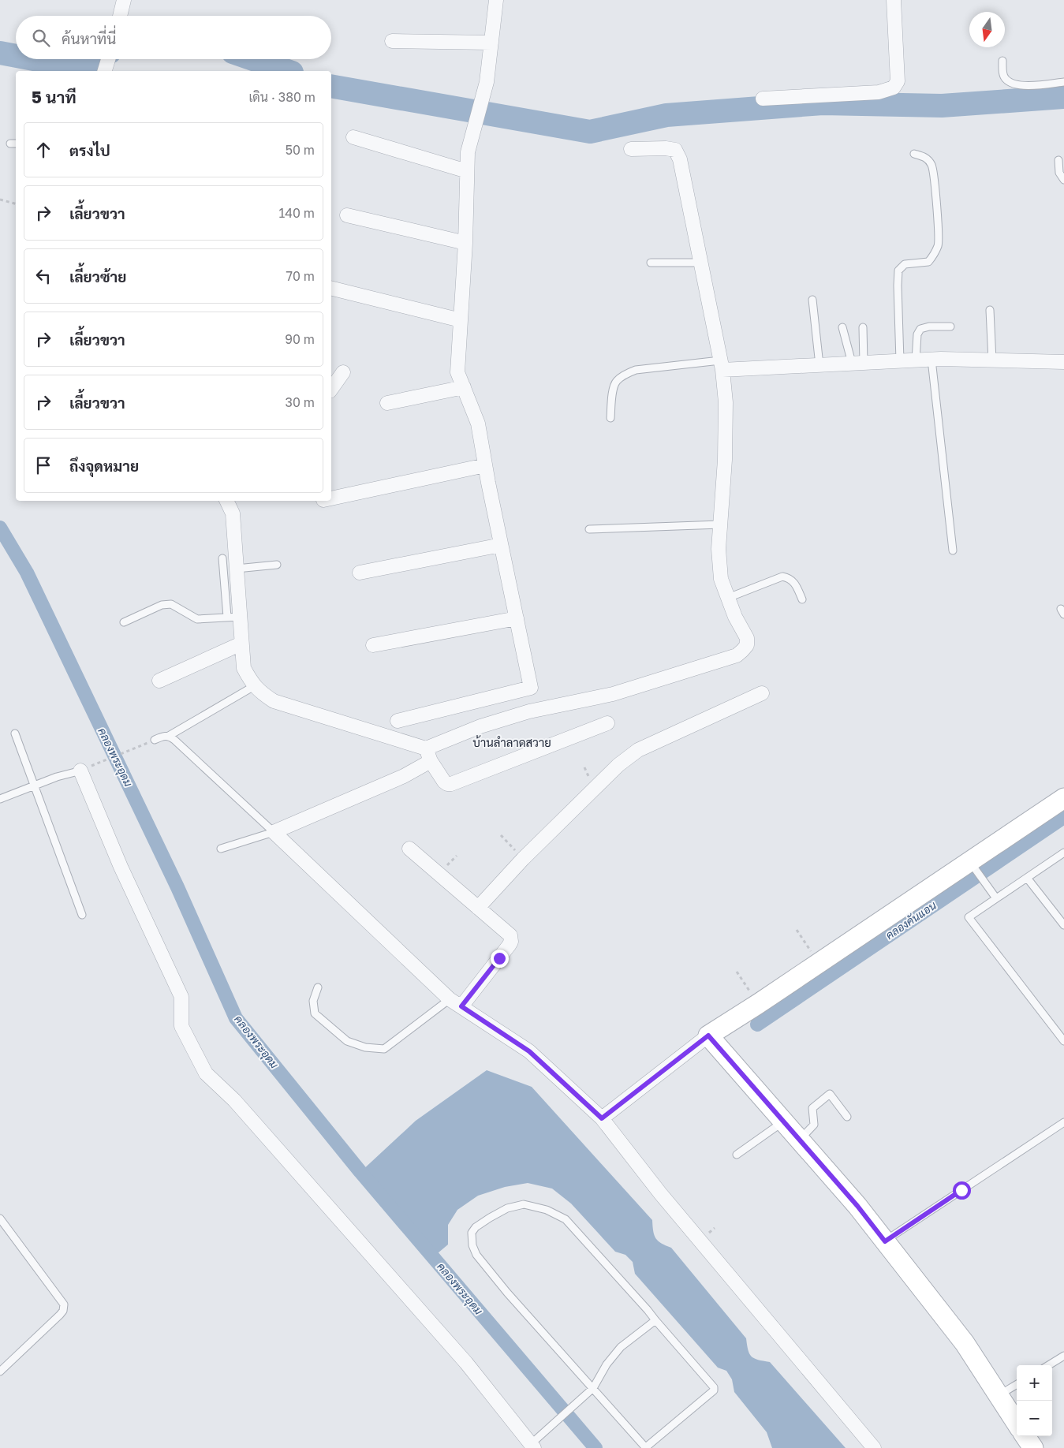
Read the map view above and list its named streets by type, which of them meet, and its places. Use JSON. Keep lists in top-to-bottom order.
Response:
{
  "districts": ["บ้านลำลาดสวาย"],
  "water": ["คลองพระอุดม", "คลองคันแอน"],
  "north": "bottom",
  "page": {
    "search": "ค้นหาที่นี่",
    "heading": ["5 นาที", "เดิน · 380 m"],
    "list": [
      ["ตรงไป", "50 m"],
      ["เลี้ยวขวา", "140 m"],
      ["เลี้ยวซ้าย", "70 m"],
      ["เลี้ยวขวา", "90 m"],
      ["เลี้ยวขวา", "30 m"],
      "ถึงจุดหมาย"
    ],
    "map_buttons": ["+", "−"]
  }
}
